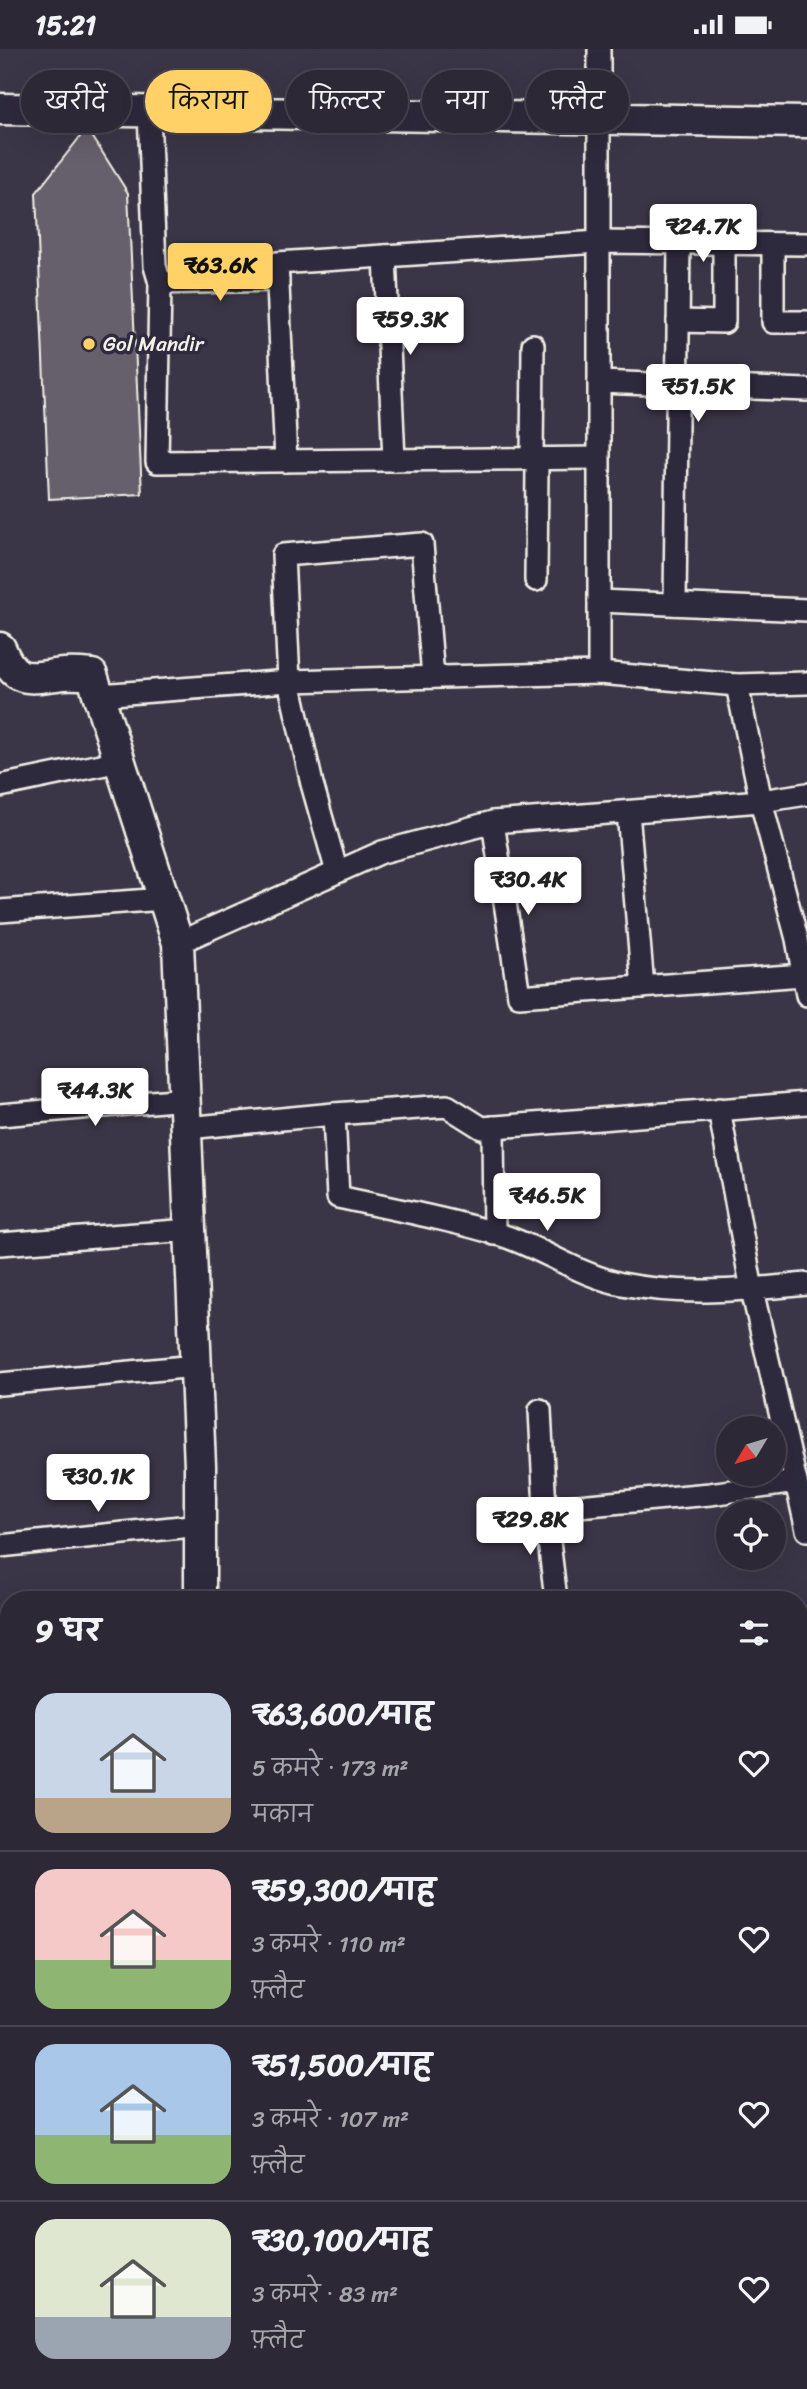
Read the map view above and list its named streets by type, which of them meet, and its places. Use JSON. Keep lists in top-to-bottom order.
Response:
{
  "places": ["Gol Mandir"],
  "north": "bottom left",
  "page": {
    "status": "15:21",
    "chip": [
      "खरीदें",
      "किराया",
      "फ़िल्टर",
      "नया",
      "फ़्लैट"
    ],
    "price": [
      "₹24.7K",
      "₹63.6K",
      "₹59.3K",
      "₹51.5K",
      "₹30.4K",
      "₹44.3K",
      "₹46.5K",
      "₹30.1K",
      "₹29.8K"
    ],
    "heading": "9 घर",
    "list": [
      {
        "name": "₹63,600/माह",
        "note": "5 कमरे · 173 m² · मकान"
      },
      {
        "name": "₹59,300/माह",
        "note": "3 कमरे · 110 m² · फ़्लैट"
      },
      {
        "name": "₹51,500/माह",
        "note": "3 कमरे · 107 m² · फ़्लैट"
      },
      {
        "name": "₹30,100/माह",
        "note": "3 कमरे · 83 m² · फ़्लैट"
      }
    ]
  }
}
